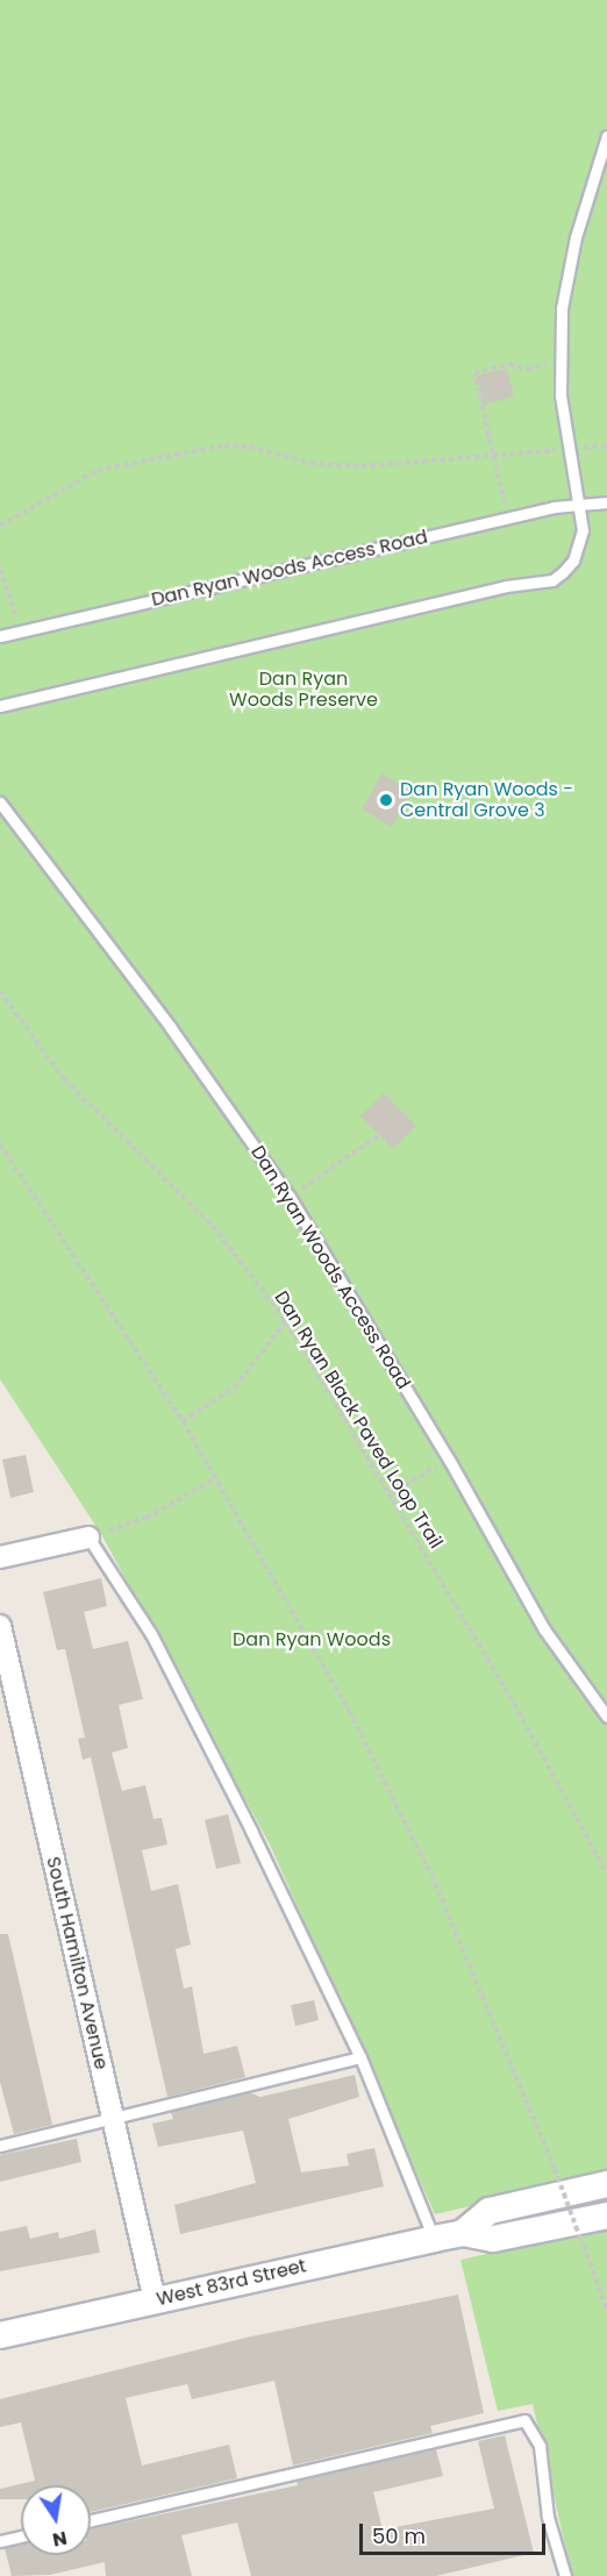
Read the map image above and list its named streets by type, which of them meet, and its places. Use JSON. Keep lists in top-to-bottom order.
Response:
{
  "streets": {
    "street": ["South Hamilton Avenue", "West 83rd Street"],
    "lane": ["Dan Ryan Woods Access Road"],
    "path": ["Dan Ryan Black Paved Loop Trail"]
  },
  "crossings": [
    ["South Hamilton Avenue", "West 83rd Street"]
  ],
  "parks": ["Dan Ryan Woods Preserve", "Dan Ryan Woods"],
  "places": ["Dan Ryan Woods - Central Grove 3"],
  "scale_bar": "50 m",
  "north": "bottom"
}
